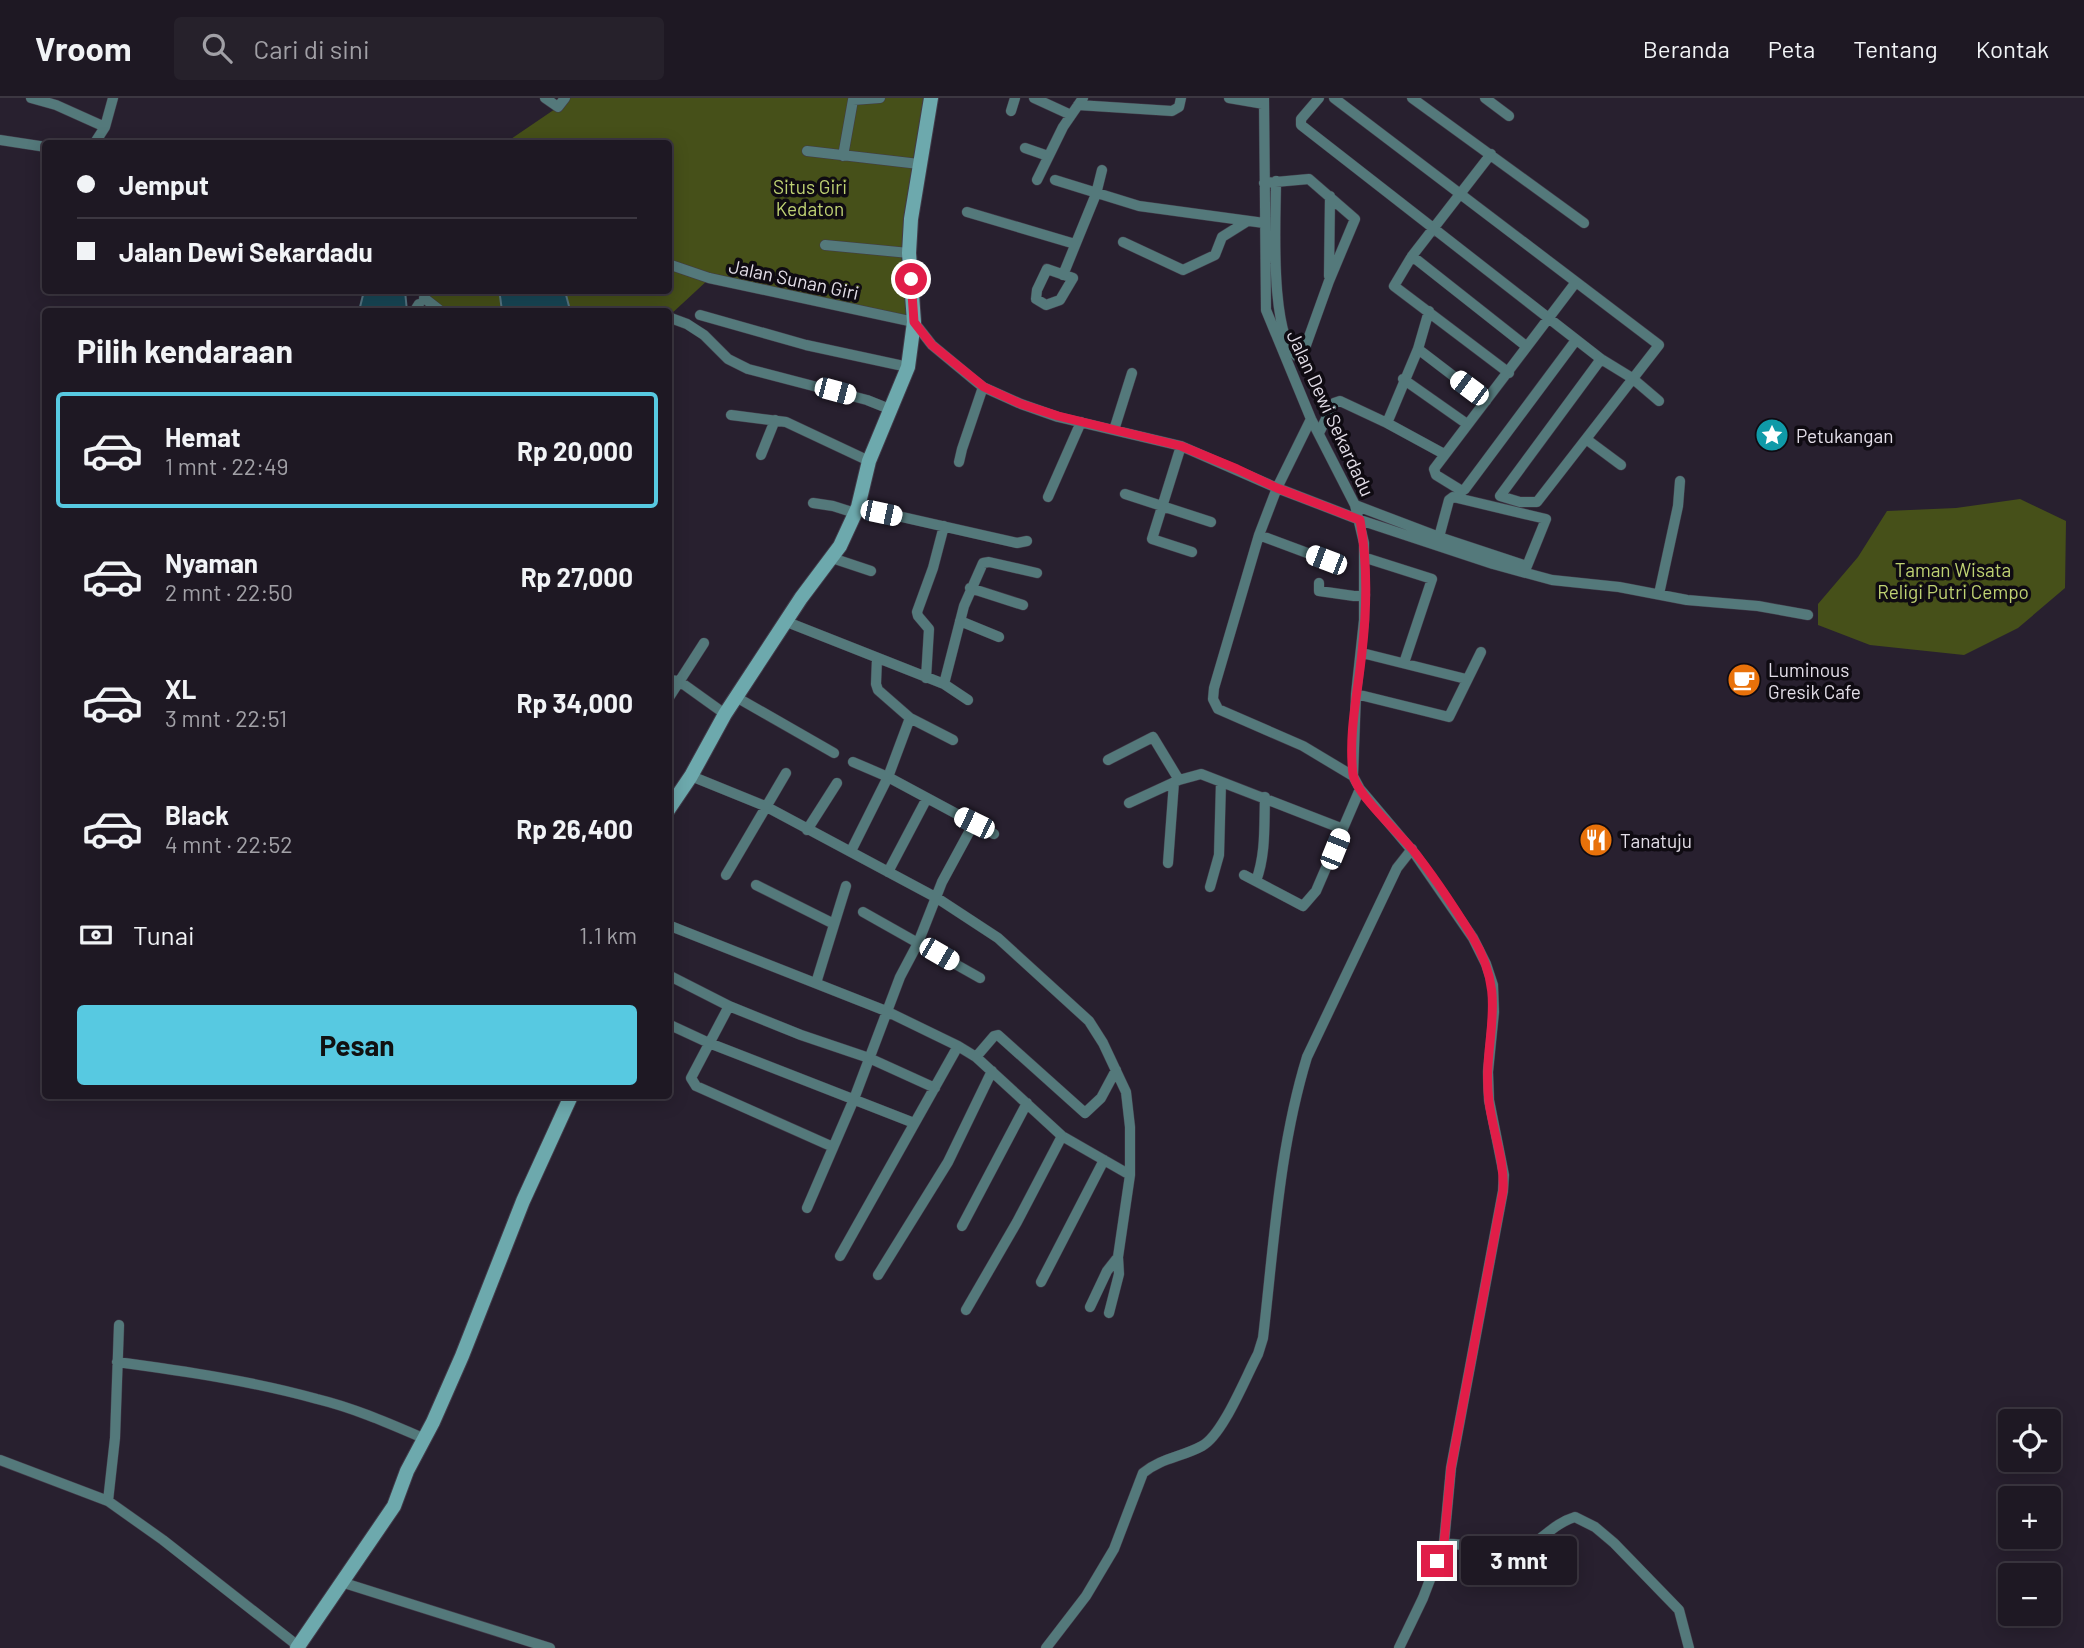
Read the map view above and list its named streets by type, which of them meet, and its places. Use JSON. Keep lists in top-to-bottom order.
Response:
{
  "streets": {
    "street": ["Jalan Sunan Giri", "Jalan Dewi Sekardadu"]
  },
  "parks": ["Situs Giri Kedaton", "Taman Wisata Religi Putri Cempo"],
  "places": {
    "place": ["Petukangan"],
    "cafe": ["Luminous Gresik Cafe"],
    "restaurant": ["Tanatuju"]
  },
  "page": {
    "header": "Vroom",
    "search": "Cari di sini",
    "nav": [
      "Beranda",
      "Peta",
      "Tentang",
      "Kontak"
    ],
    "banner": ["Jemput", "Jalan Dewi Sekardadu"],
    "heading": "Pilih kendaraan",
    "list": [
      {
        "name": "Hemat",
        "note": "1 mnt · 22:49",
        "value": "Rp 20,000"
      },
      {
        "name": "Nyaman",
        "note": "2 mnt · 22:50",
        "value": "Rp 27,000"
      },
      {
        "name": "XL",
        "note": "3 mnt · 22:51",
        "value": "Rp 34,000"
      },
      {
        "name": "Black",
        "note": "4 mnt · 22:52",
        "value": "Rp 26,400"
      }
    ],
    "pay": ["Tunai", "1.1 km"],
    "buttons": "Pesan",
    "map_buttons": ["+", "−"],
    "bubble": "3 mnt"
  }
}
